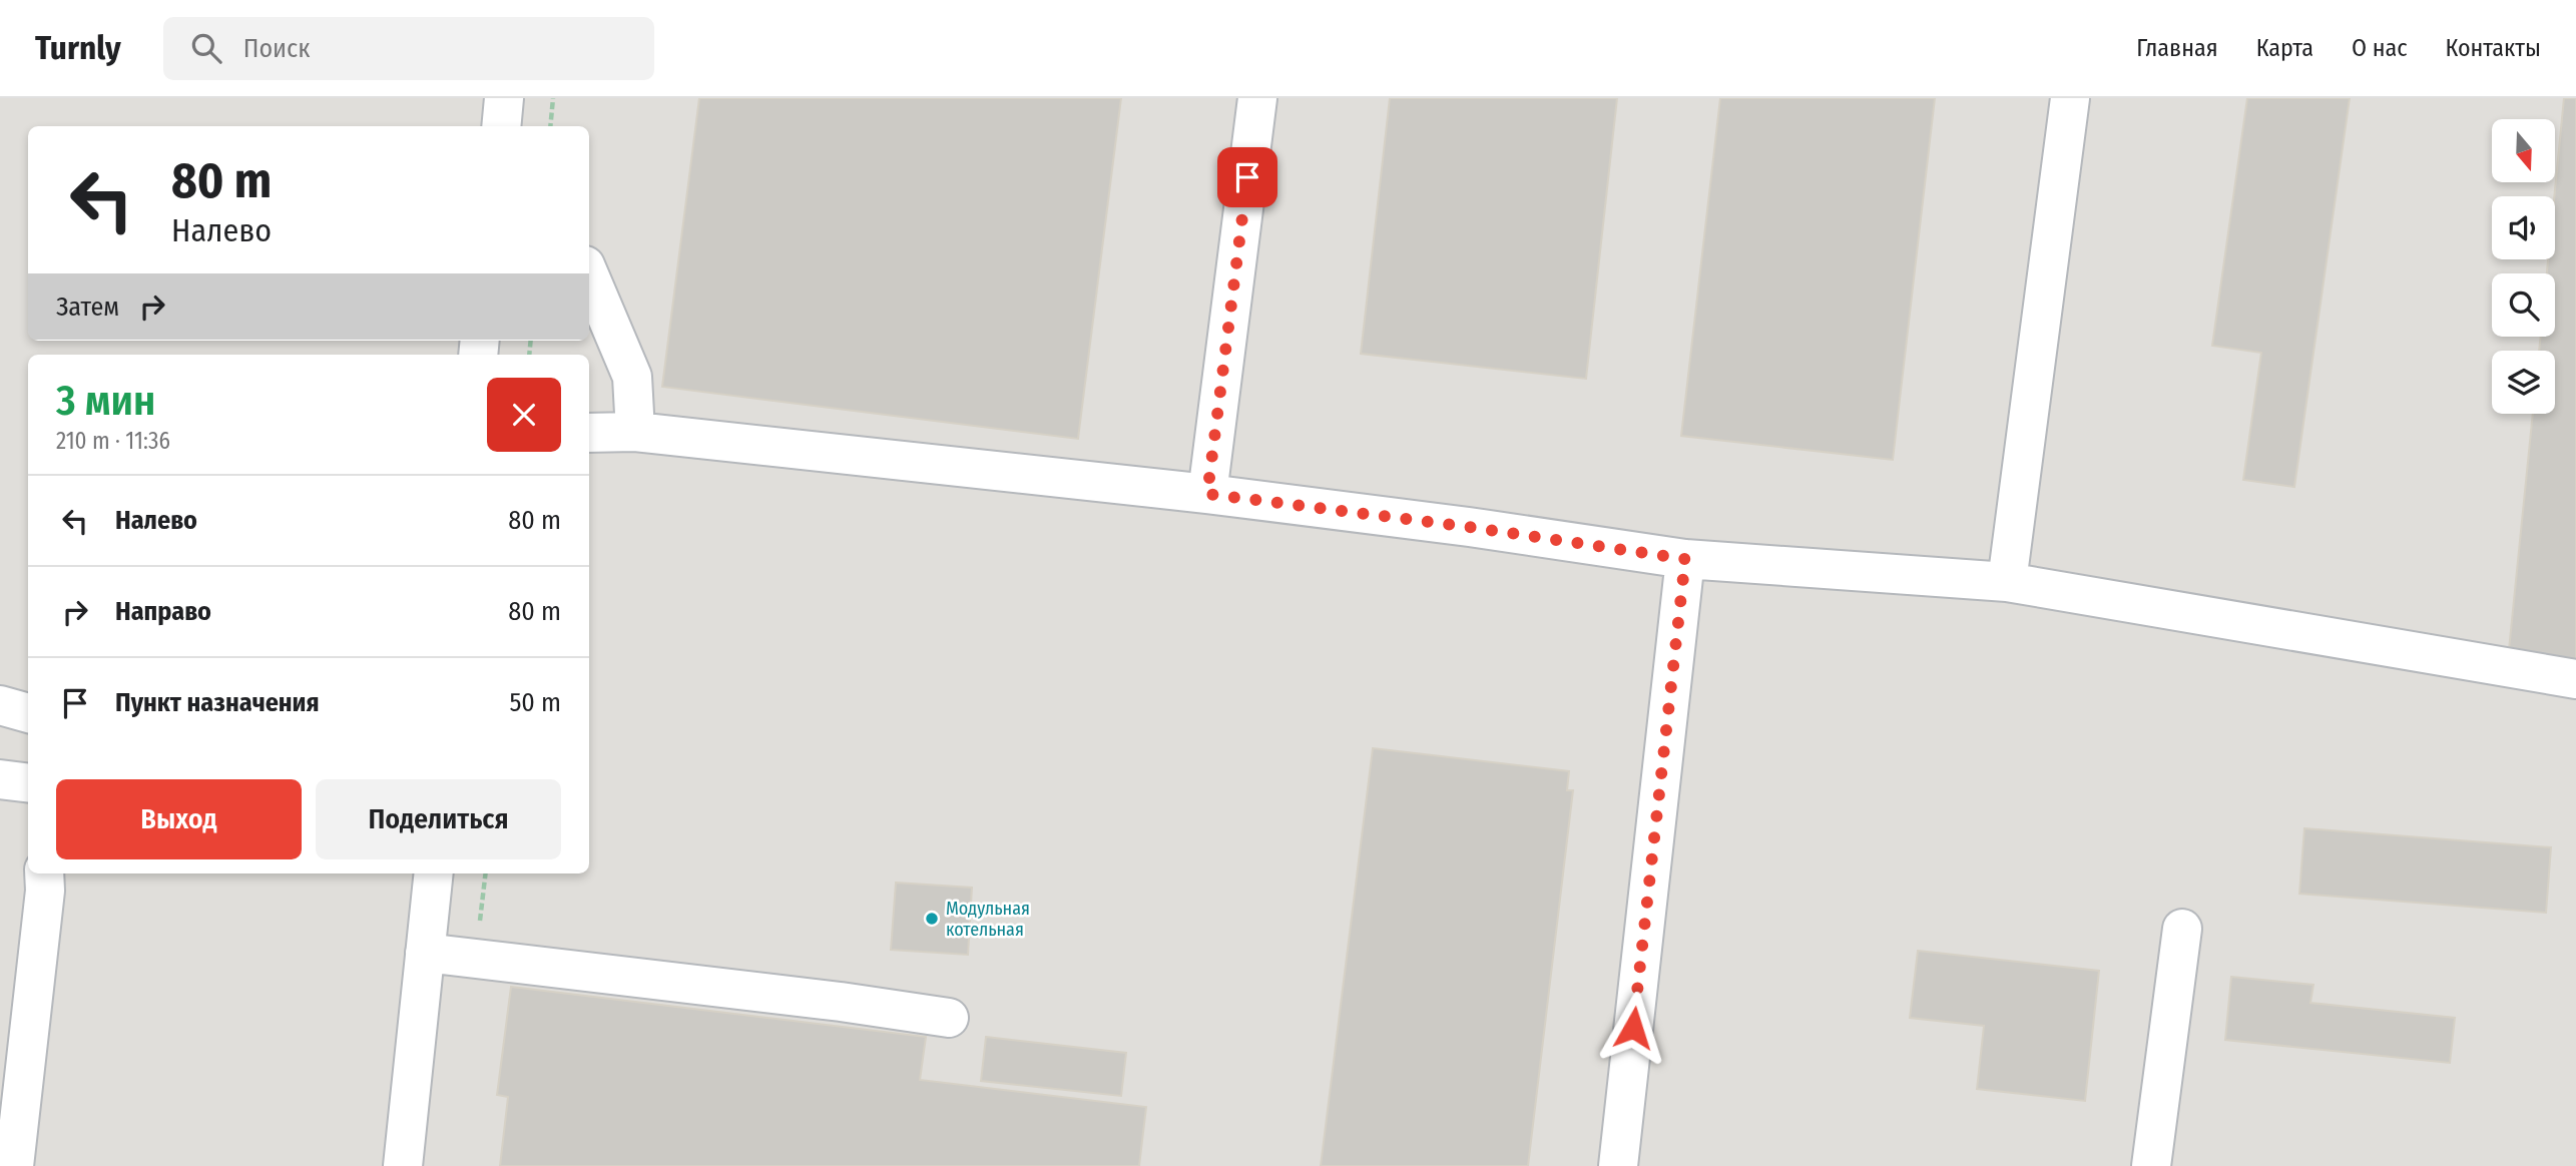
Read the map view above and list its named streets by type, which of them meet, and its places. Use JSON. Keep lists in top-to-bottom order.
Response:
{
  "places": ["Модульная котельная"],
  "north": "bottom",
  "page": {
    "header": "Turnly",
    "search": "Поиск",
    "nav": [
      "Главная",
      "Карта",
      "О нас",
      "Контакты"
    ],
    "turn": ["80 m", "Налево"],
    "then": "Затем",
    "heading": ["3 мин", "210 m · 11:36"],
    "list": [
      {
        "name": "Налево",
        "value": "80 m"
      },
      {
        "name": "Направо",
        "value": "80 m"
      },
      {
        "name": "Пункт назначения",
        "value": "50 m"
      }
    ],
    "buttons": ["Выход", "Поделиться"]
  }
}
